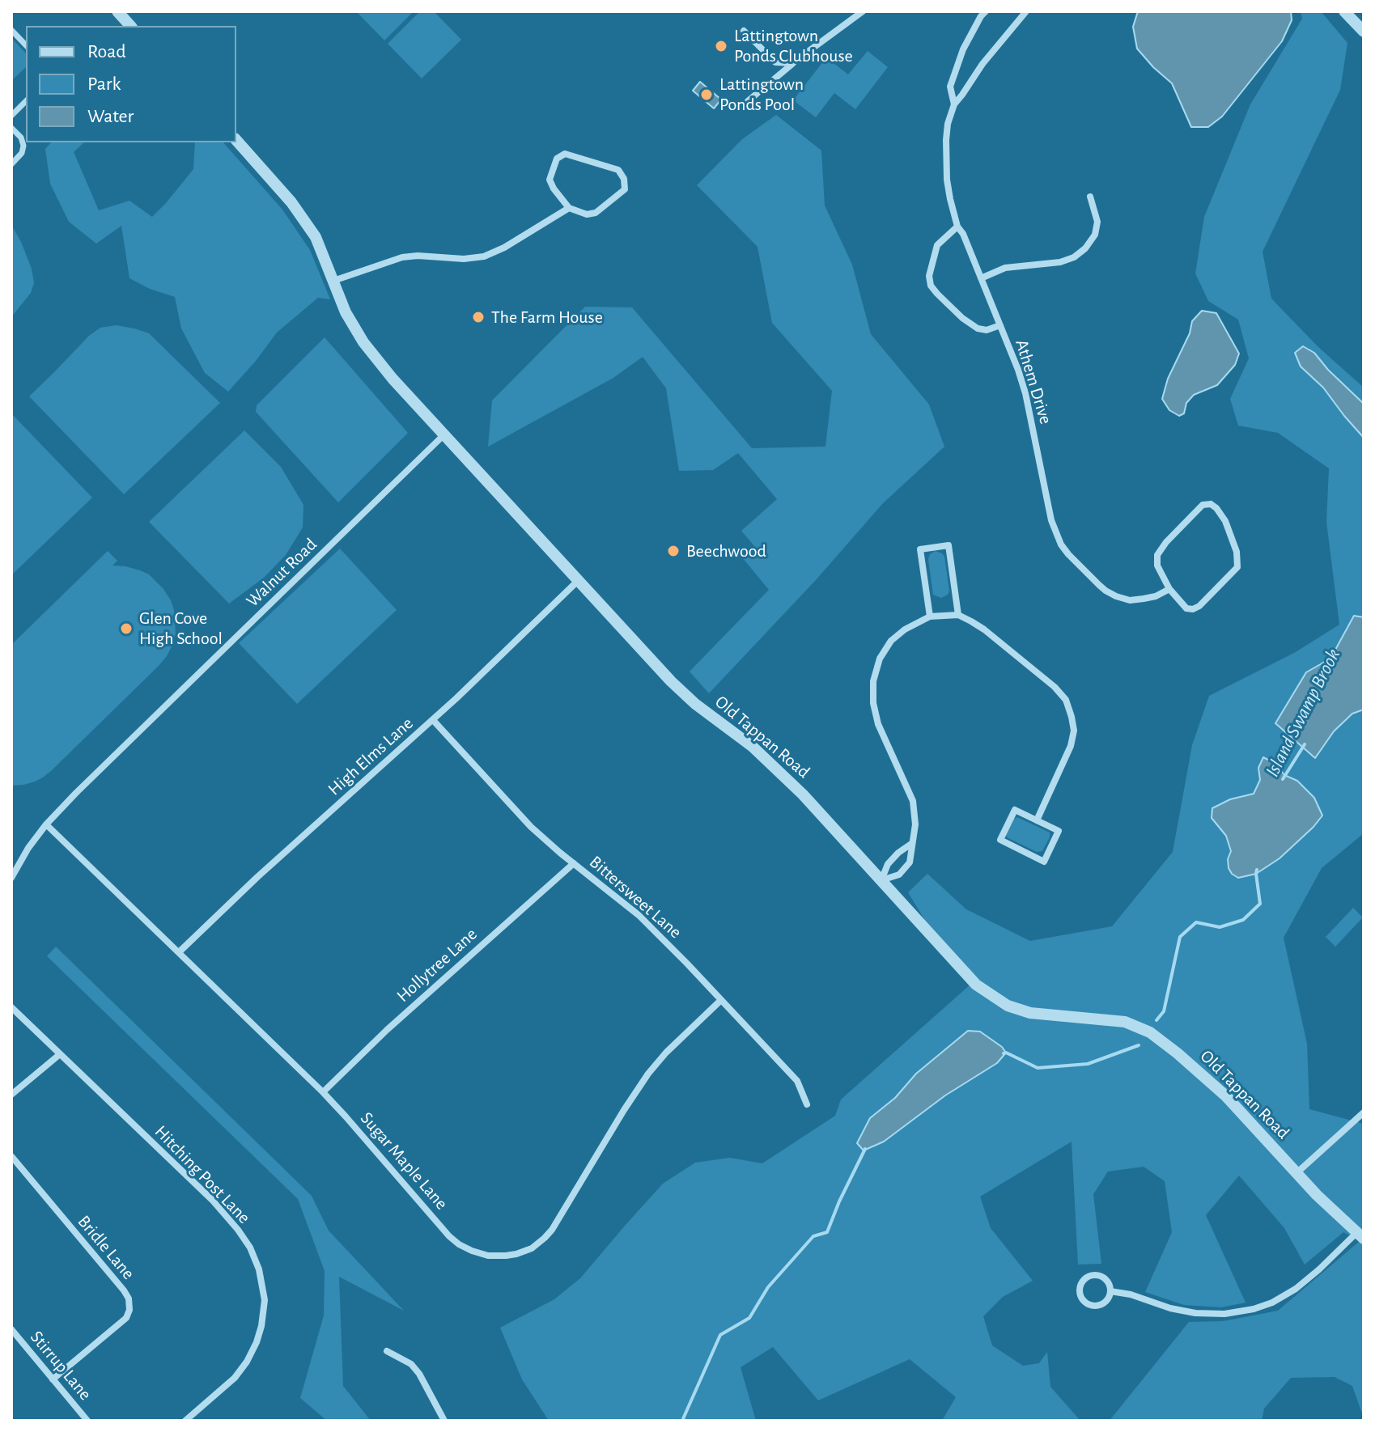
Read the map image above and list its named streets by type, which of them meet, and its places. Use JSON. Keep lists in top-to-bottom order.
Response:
{
  "streets": {
    "street": [
      "Athem Drive",
      "Walnut Road",
      "Old Tappan Road",
      "High Elms Lane",
      "Bittersweet Lane",
      "Hollytree Lane",
      "Sugar Maple Lane",
      "Hitching Post Lane",
      "Bridle Lane",
      "Stirrup Lane"
    ]
  },
  "crossings": [
    ["Walnut Road", "Old Tappan Road"],
    ["Walnut Road", "Sugar Maple Lane"],
    ["Old Tappan Road", "High Elms Lane"],
    ["High Elms Lane", "Bittersweet Lane"],
    ["High Elms Lane", "Sugar Maple Lane"],
    ["Bittersweet Lane", "Hollytree Lane"],
    ["Bittersweet Lane", "Sugar Maple Lane"],
    ["Hollytree Lane", "Sugar Maple Lane"],
    ["Bridle Lane", "Stirrup Lane"]
  ],
  "water": ["Island Swamp Brook"],
  "places": [
    "Lattingtown Ponds Clubhouse",
    "Lattingtown Ponds Pool",
    "The Farm House",
    "Beechwood",
    "Glen Cove High School"
  ],
  "legend": ["Road", "Park", "Water"]
}
